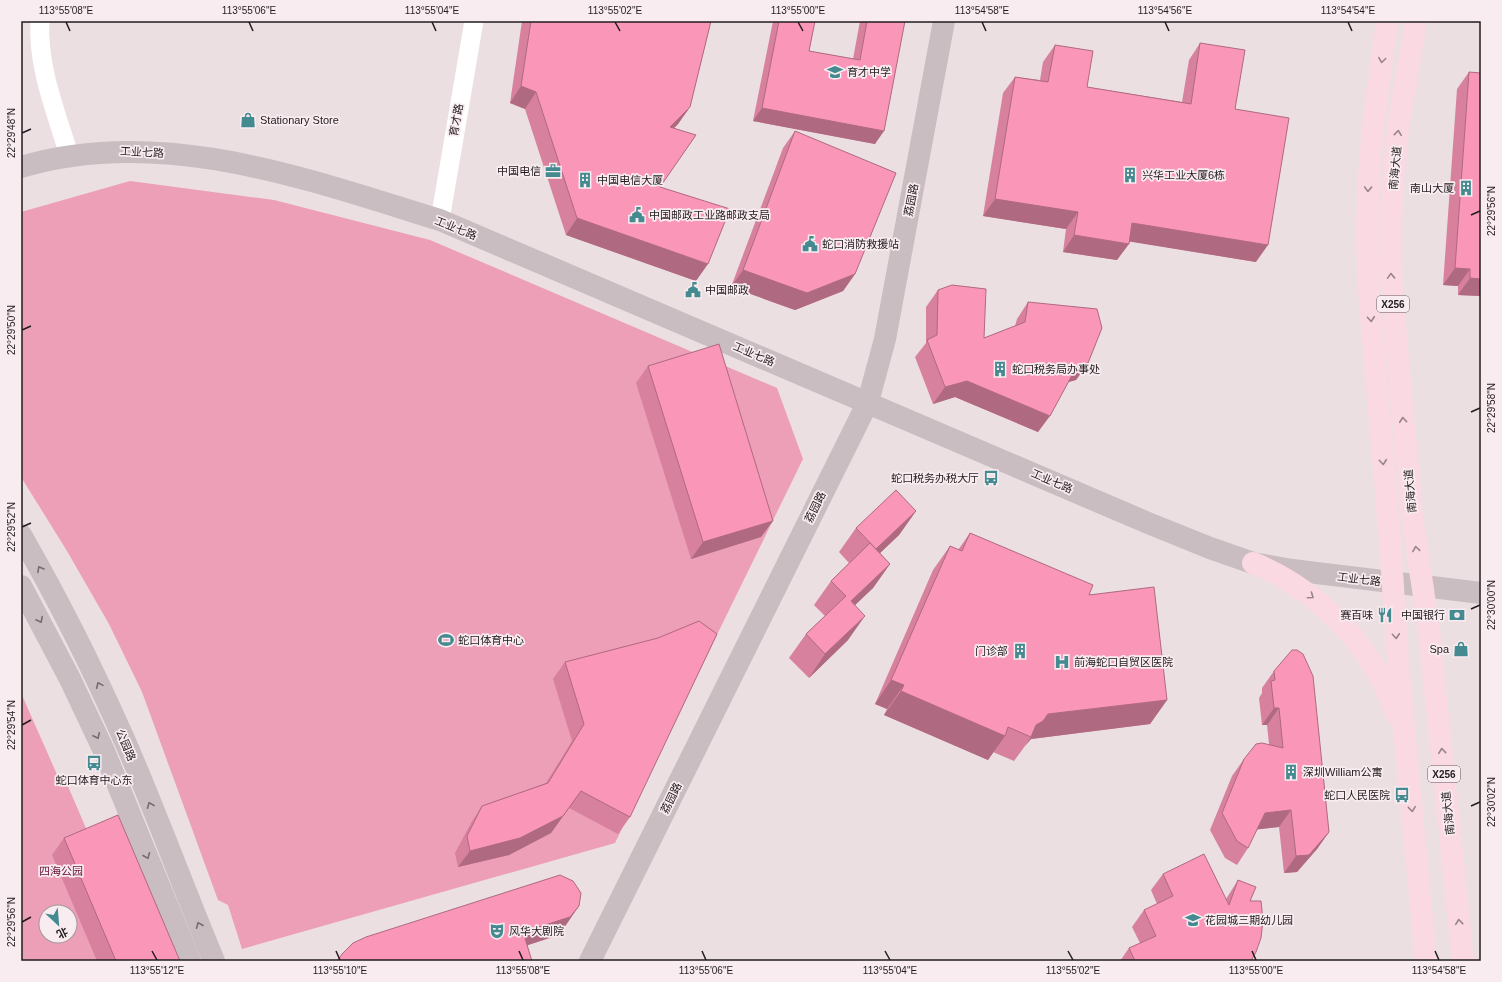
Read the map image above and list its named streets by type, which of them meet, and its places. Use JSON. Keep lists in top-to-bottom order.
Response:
{
  "streets": {
    "main road": ["南海大道", "X256"],
    "street": [
      "育才路",
      "工业七路",
      "荔园路",
      "公园路"
    ]
  },
  "crossings": [
    ["育才路", "工业七路"],
    ["工业七路", "南海大道"],
    ["工业七路", "荔园路"],
    ["工业七路", "X256"]
  ],
  "parks": ["四海公园"],
  "places": {
    "school or university": ["育才中学", "花园城三期幼儿园"],
    "shop": ["Stationary Store", "Spa"],
    "office": ["中国电信"],
    "building": [
      "兴华工业大厦6栋",
      "中国电信大厦",
      "南山大厦",
      "蛇口税务局办事处",
      "门诊部",
      "深圳William公寓"
    ],
    "public building": ["中国邮政工业路邮政支局", "蛇口消防救援站", "中国邮政"],
    "bus stop": ["蛇口税务办税大厅", "蛇口体育中心东", "蛇口人民医院"],
    "restaurant": ["赛百味"],
    "bank": ["中国银行"],
    "sports": ["蛇口体育中心"],
    "hospital": ["前海蛇口自贸区医院"],
    "theatre": ["风华大剧院"]
  },
  "north": "bottom right",
  "coordinates": [
    "113°55'08\"E",
    "113°55'06\"E",
    "113°55'04\"E",
    "113°55'02\"E",
    "113°55'00\"E",
    "113°54'58\"E",
    "113°54'56\"E",
    "113°54'54\"E",
    "22°29'48\"N",
    "22°29'56\"N",
    "22°29'50\"N",
    "22°29'58\"N",
    "22°29'52\"N",
    "22°30'00\"N",
    "22°29'54\"N",
    "22°30'02\"N",
    "113°55'12\"E",
    "113°55'10\"E"
  ]
}
